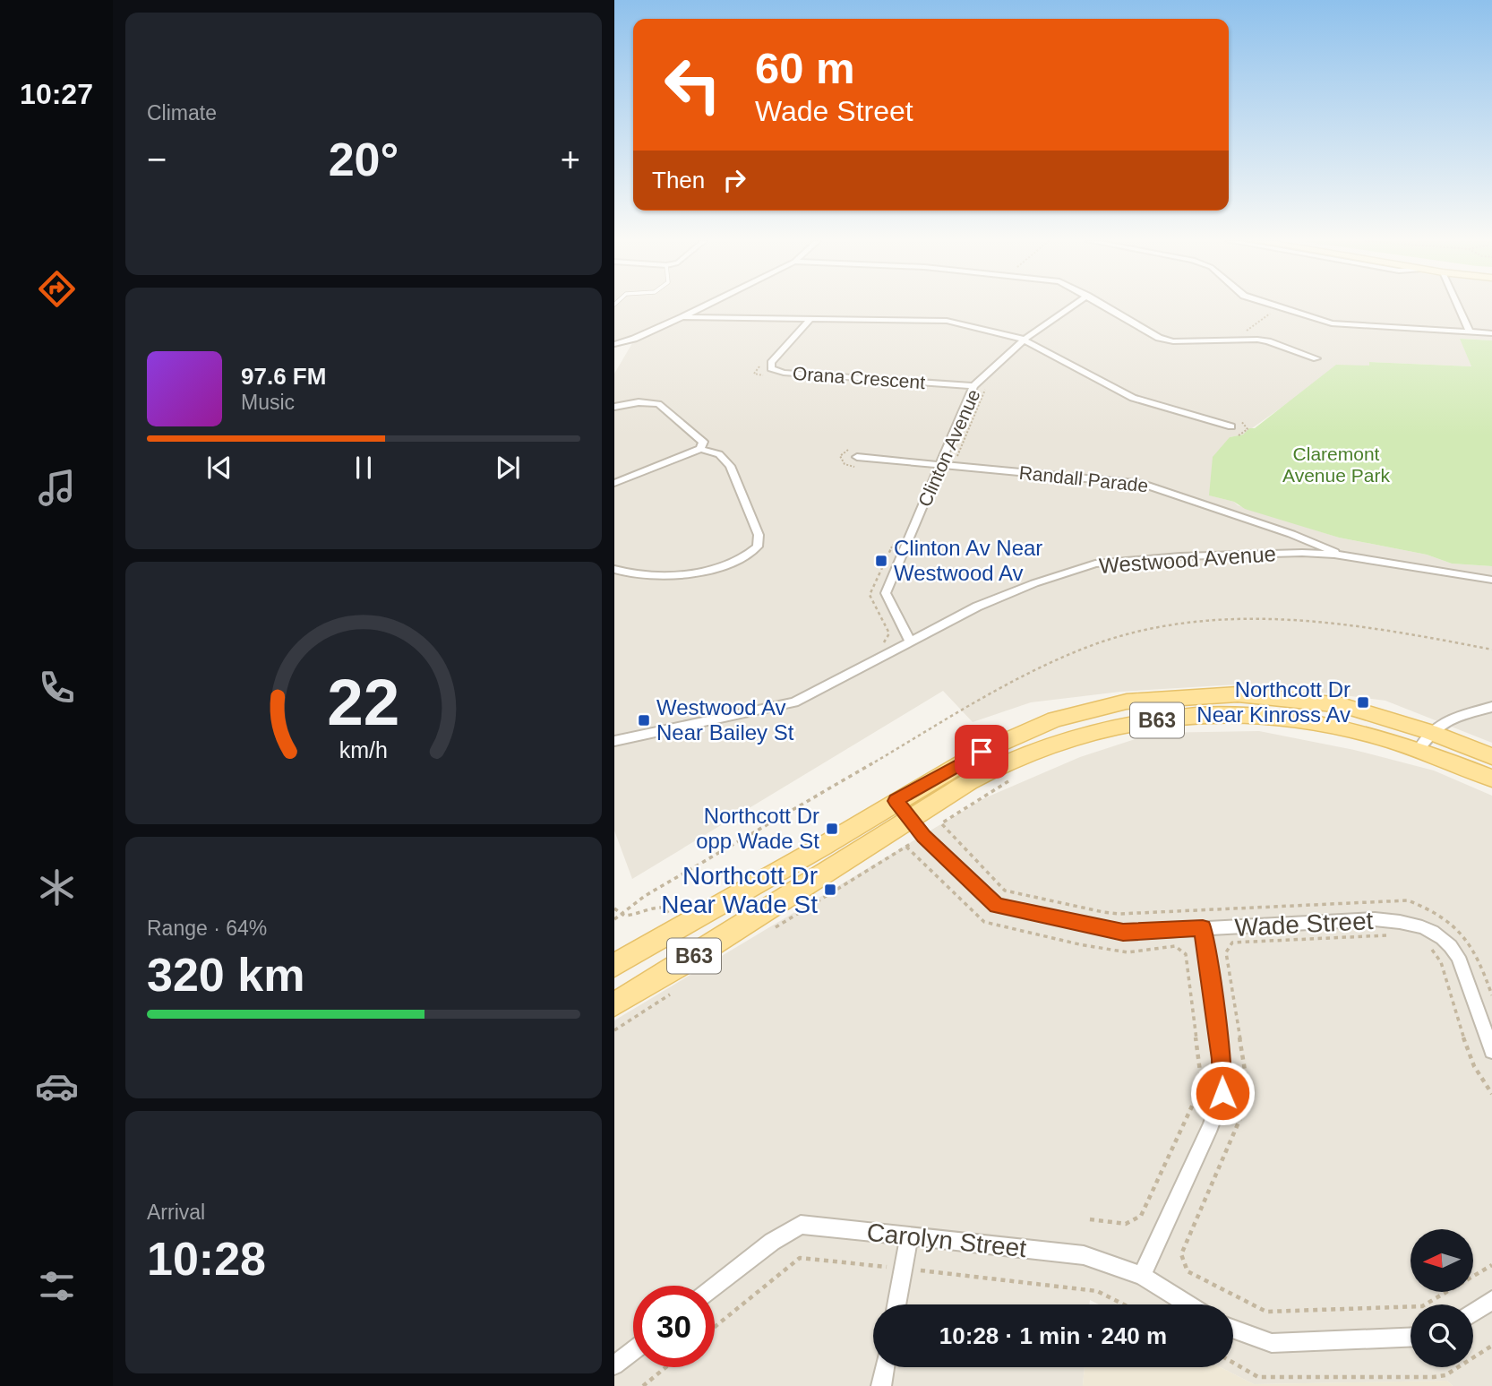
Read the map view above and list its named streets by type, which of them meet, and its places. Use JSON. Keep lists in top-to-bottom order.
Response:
{
  "streets": {
    "main road": ["B63"],
    "street": [
      "Orana Crescent",
      "Clinton Avenue",
      "Randall Parade",
      "Westwood Avenue",
      "Wade Street",
      "Carolyn Street"
    ]
  },
  "crossings": [
    ["Orana Crescent", "Clinton Avenue"],
    ["Clinton Avenue", "Randall Parade"],
    ["Clinton Avenue", "Westwood Avenue"],
    ["Randall Parade", "Westwood Avenue"],
    ["B63", "Wade Street"]
  ],
  "parks": ["Claremont Avenue Park"],
  "places": {
    "transit": [
      "Clinton Av Near Westwood Av",
      "Northcott Dr Near Kinross Av",
      "Westwood Av Near Bailey St",
      "Northcott Dr opp Wade St",
      "Northcott Dr Near Wade St"
    ]
  },
  "north": "left",
  "page": {
    "tabs": "10:27",
    "tile": [
      "Climate",
      ["Range · 64%", "320 km"],
      ["Arrival", "10:28"]
    ],
    "turn": ["60 m", "Wade Street"],
    "heat": ["−", "20°", "+"],
    "then": "Then",
    "song": ["97.6 FM", "Music"],
    "limit": "30",
    "trip": "10:28 · 1 min · 240 m",
    "gauge": ["22", "km/h"]
  }
}
